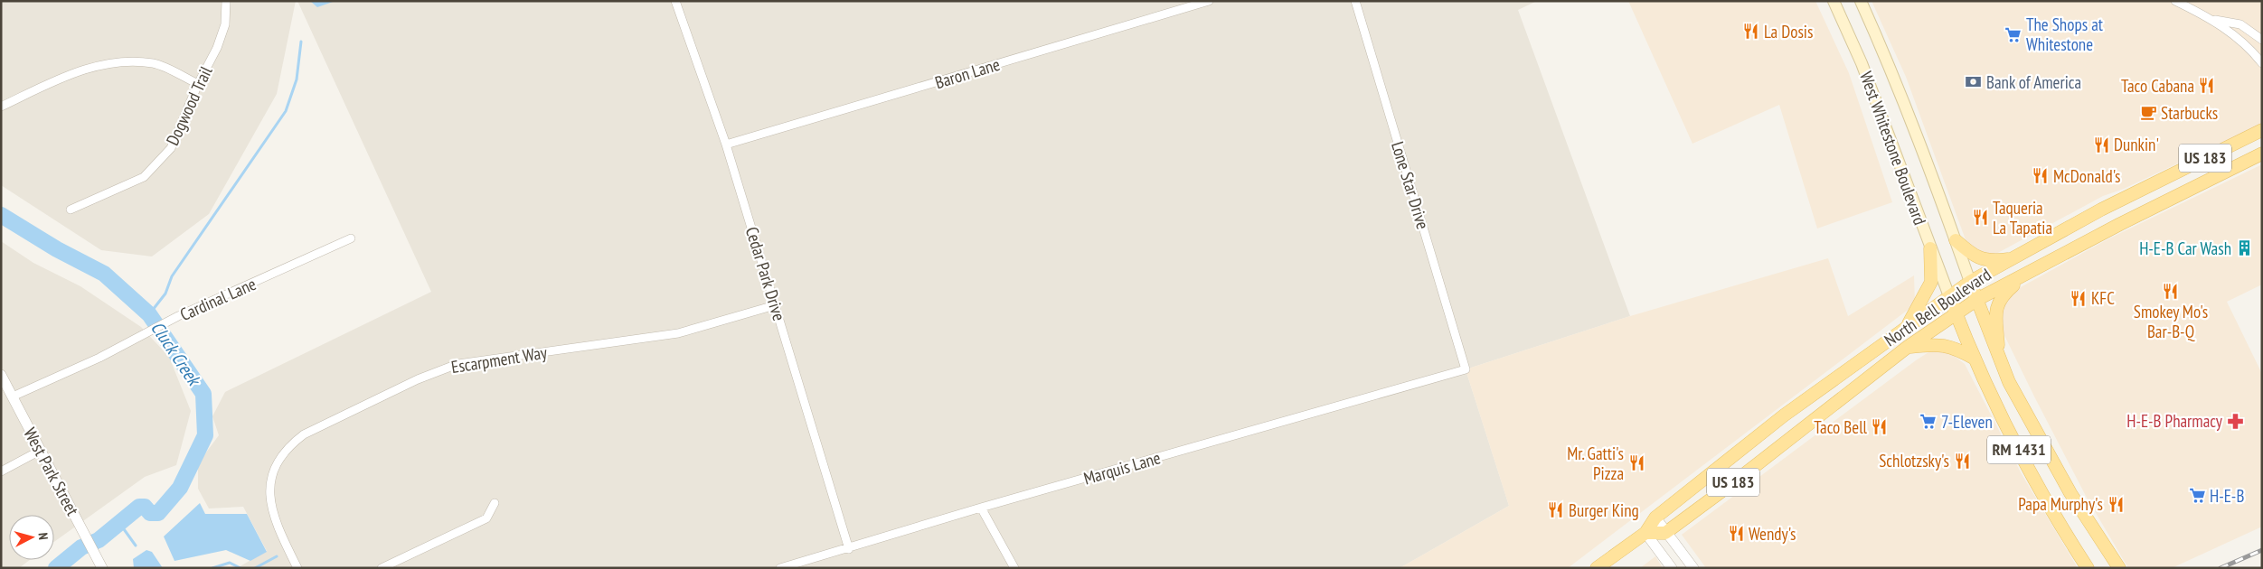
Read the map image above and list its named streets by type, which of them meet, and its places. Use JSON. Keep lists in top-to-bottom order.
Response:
{
  "streets": {
    "main road": [
      "West Whitestone Boulevard",
      "US 183",
      "North Bell Boulevard",
      "RM 1431"
    ],
    "street": [
      "Baron Lane",
      "Dogwood Trail",
      "Lone Star Drive",
      "Cedar Park Drive",
      "Cardinal Lane",
      "Escarpment Way",
      "Marquis Lane",
      "West Park Street"
    ]
  },
  "crossings": [
    ["Baron Lane", "Cedar Park Drive"],
    ["West Whitestone Boulevard", "North Bell Boulevard"],
    ["West Whitestone Boulevard", "RM 1431"],
    ["Lone Star Drive", "Marquis Lane"],
    ["Cedar Park Drive", "Escarpment Way"],
    ["Cedar Park Drive", "Marquis Lane"],
    ["Cardinal Lane", "West Park Street"],
    ["North Bell Boulevard", "RM 1431"]
  ],
  "water": ["Cluck Creek"],
  "places": {
    "restaurant": [
      "La Dosis",
      "Taco Cabana",
      "Dunkin'",
      "McDonald's",
      "Taqueria La Tapatia",
      "Smokey Mo's Bar-B-Q",
      "KFC",
      "Taco Bell",
      "Schlotzsky's",
      "Mr. Gatti's Pizza",
      "Papa Murphy's",
      "Burger King",
      "Wendy's"
    ],
    "supermarket": ["The Shops at Whitestone", "7-Eleven", "H-E-B"],
    "bank": ["Bank of America"],
    "cafe": ["Starbucks"],
    "building": ["H-E-B Car Wash"],
    "pharmacy": ["H-E-B Pharmacy"]
  },
  "north": "right"
}
